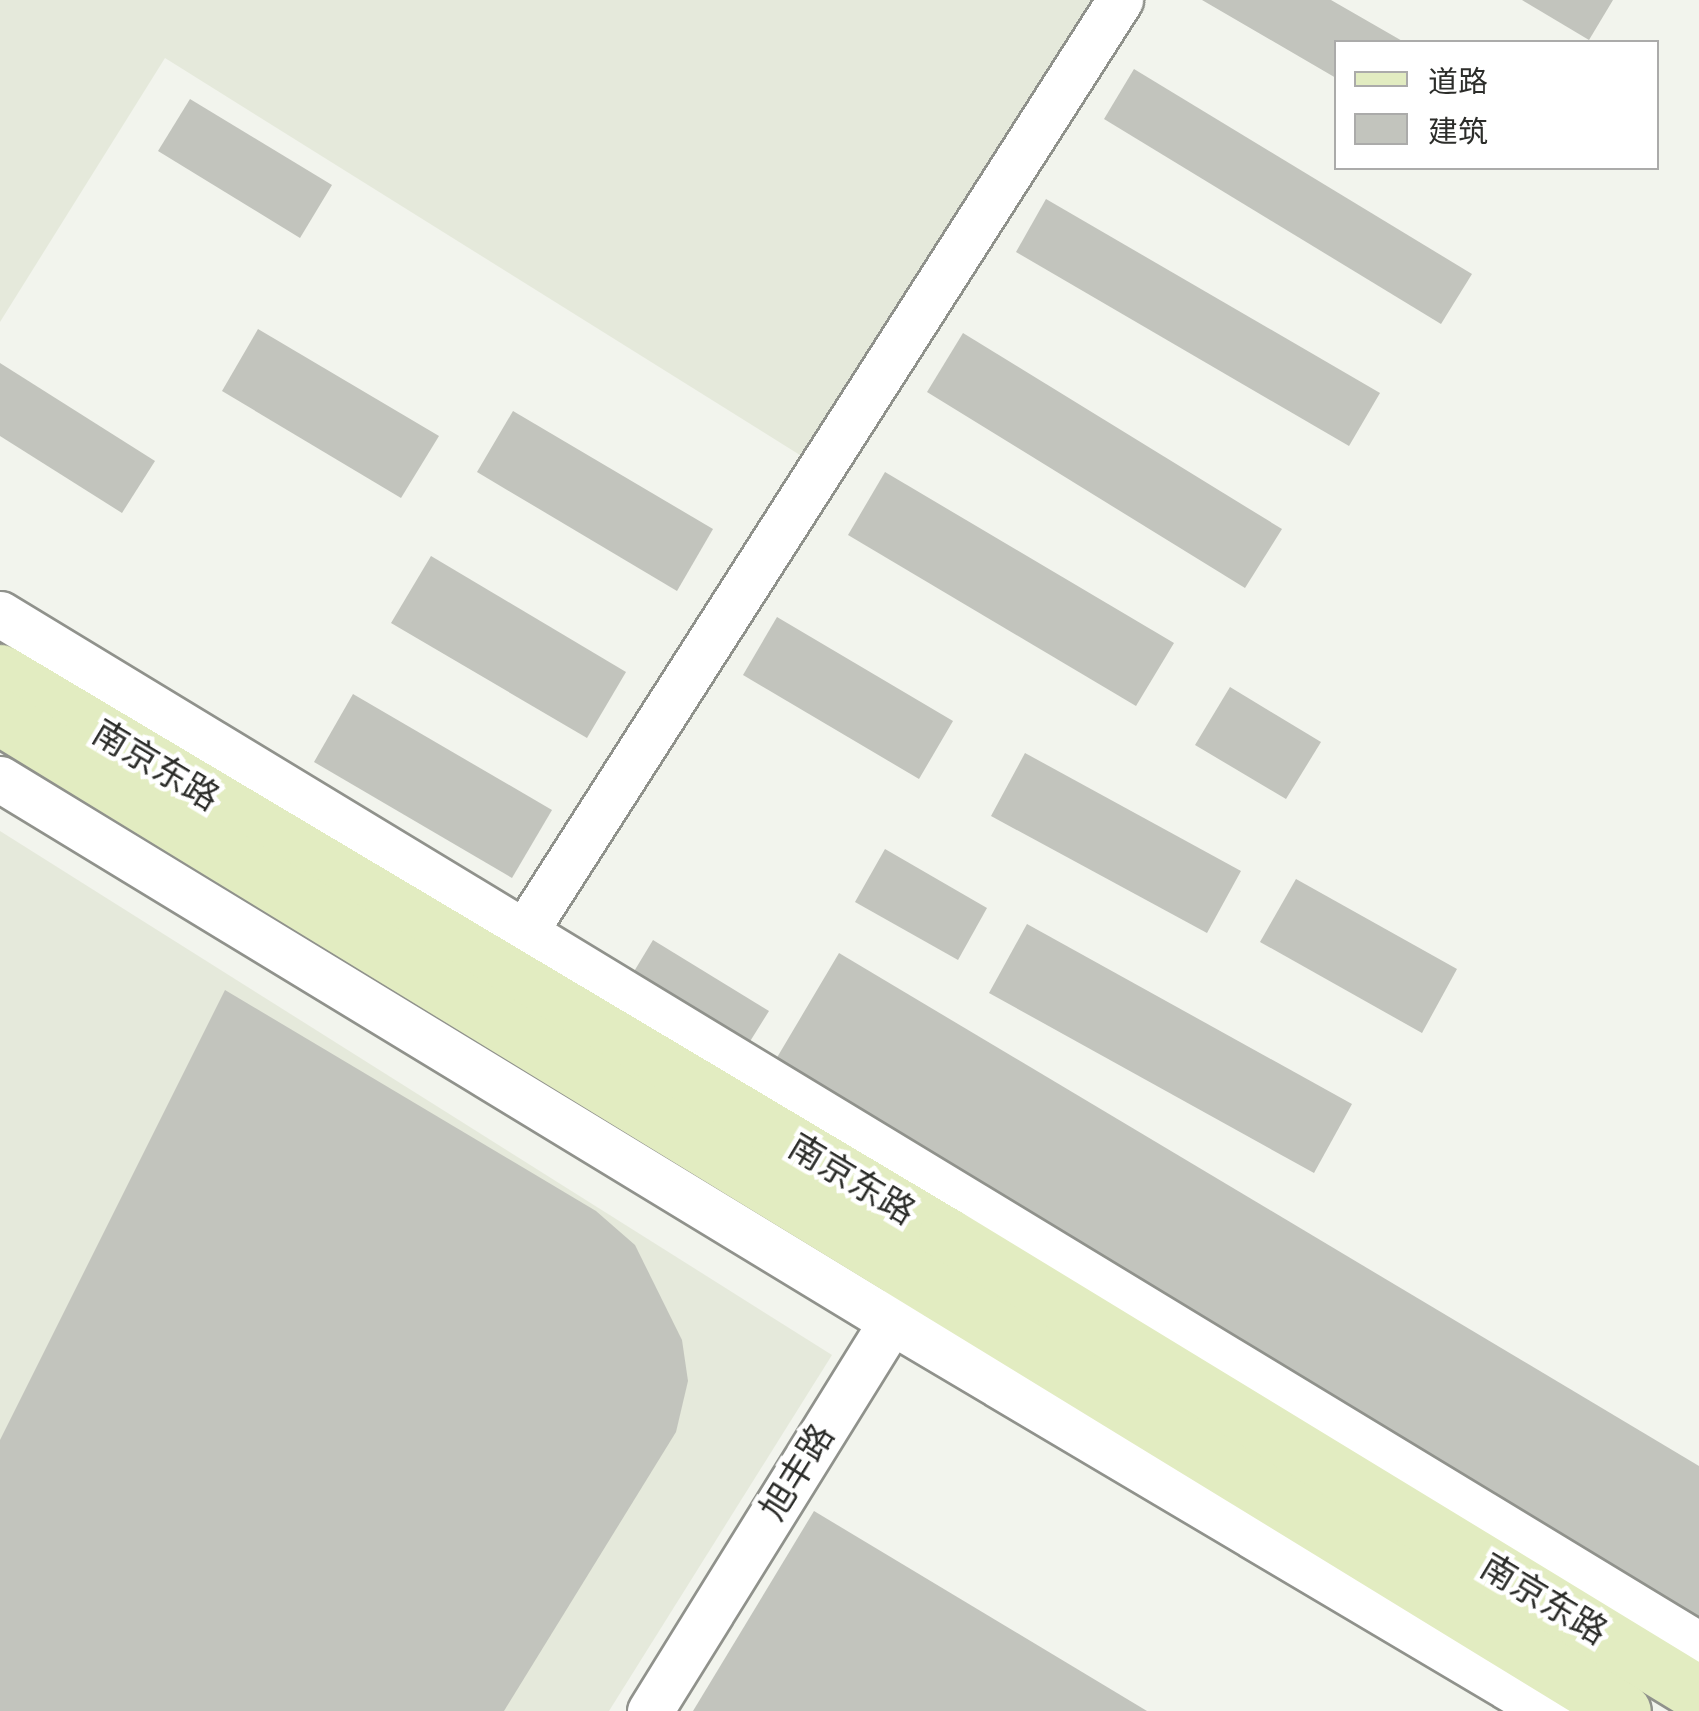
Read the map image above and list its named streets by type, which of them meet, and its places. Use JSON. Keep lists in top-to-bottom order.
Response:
{
  "streets": {
    "main road": ["南京东路"],
    "street": ["旭丰路"]
  },
  "crossings": [
    ["南京东路", "旭丰路"]
  ],
  "legend": ["道路", "建筑"]
}
